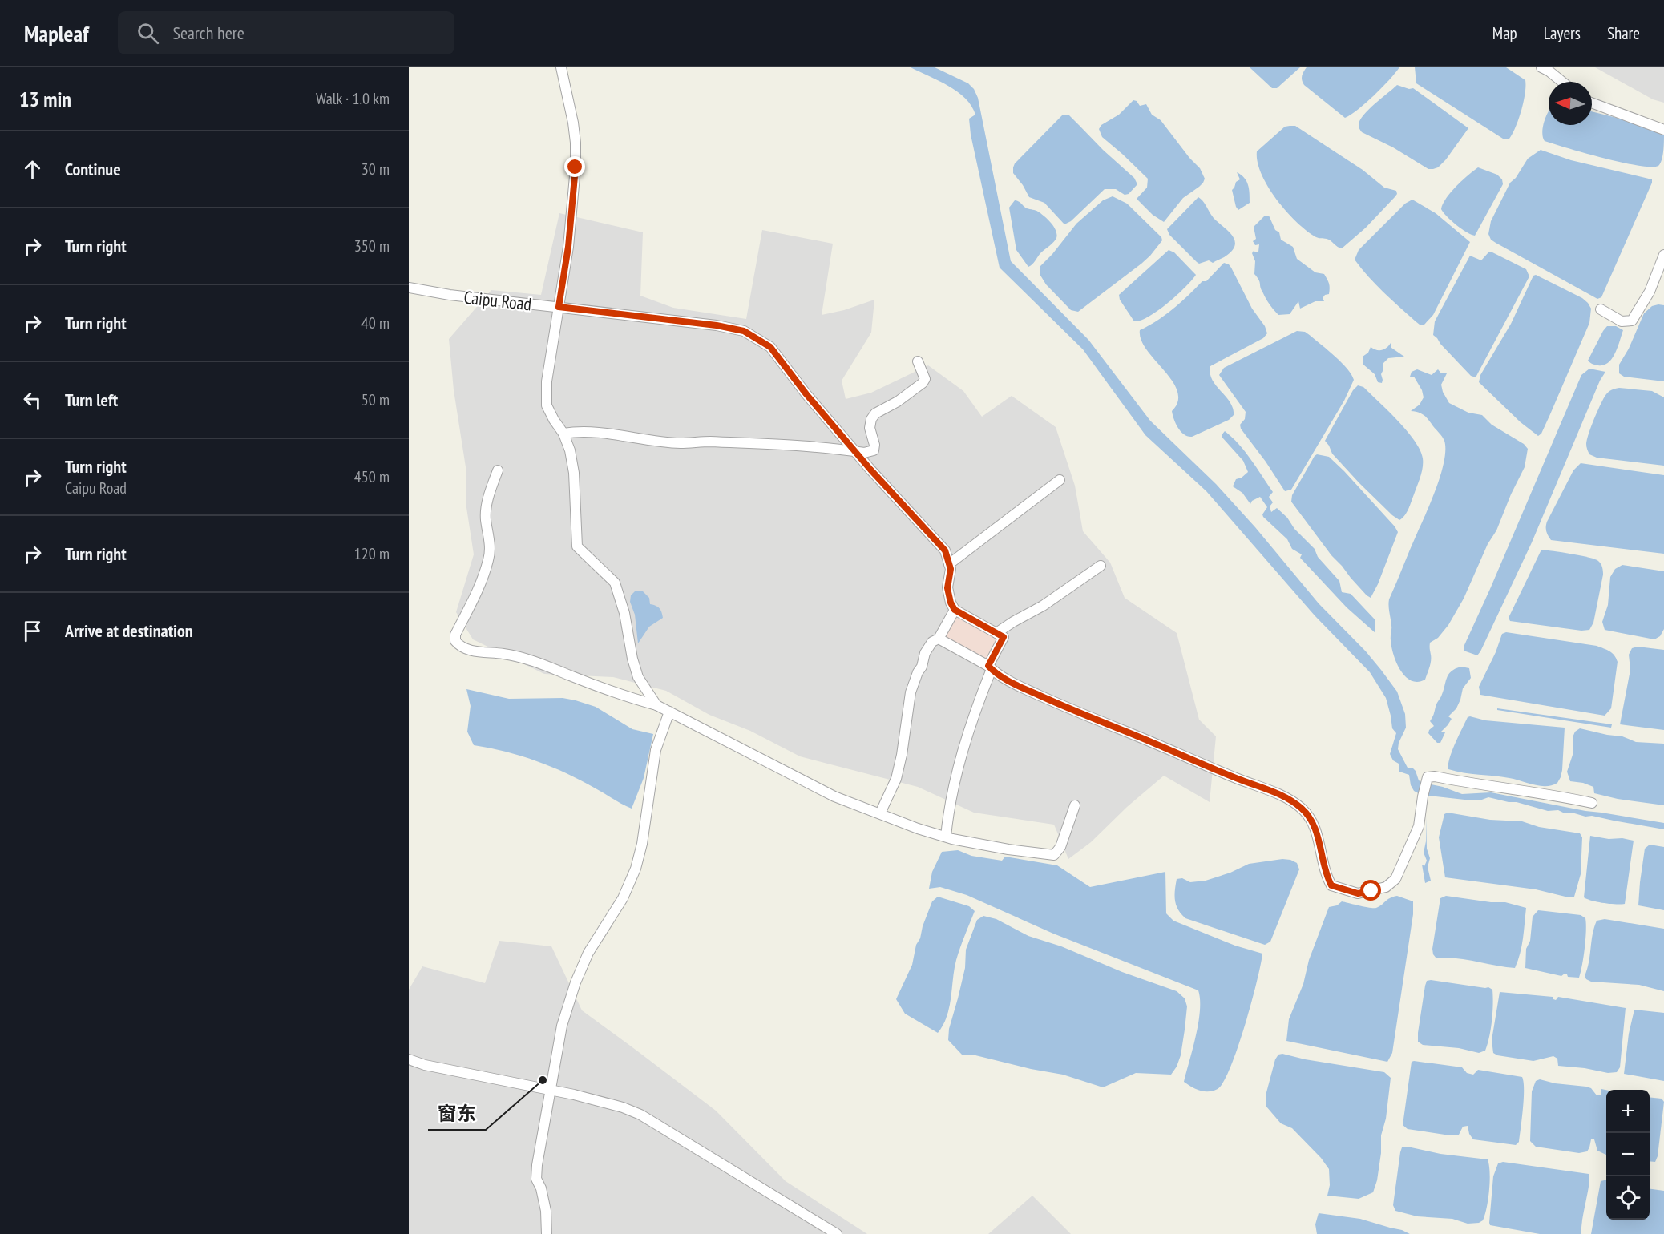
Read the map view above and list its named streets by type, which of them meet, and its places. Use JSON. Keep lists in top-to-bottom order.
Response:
{
  "streets": {
    "street": ["Caipu Road"]
  },
  "places": ["窗东"],
  "north": "left",
  "page": {
    "header": "Mapleaf",
    "search": "Search here",
    "nav": ["Map", "Layers", "Share"],
    "heading": ["13 min", "Walk · 1.0 km"],
    "list": [
      ["Continue", "30 m"],
      ["Turn right", "350 m"],
      ["Turn right", "40 m"],
      ["Turn left", "50 m"],
      ["Turn right", "Caipu Road", "450 m"],
      ["Turn right", "120 m"],
      "Arrive at destination"
    ],
    "map_buttons": ["+", "−"]
  }
}
